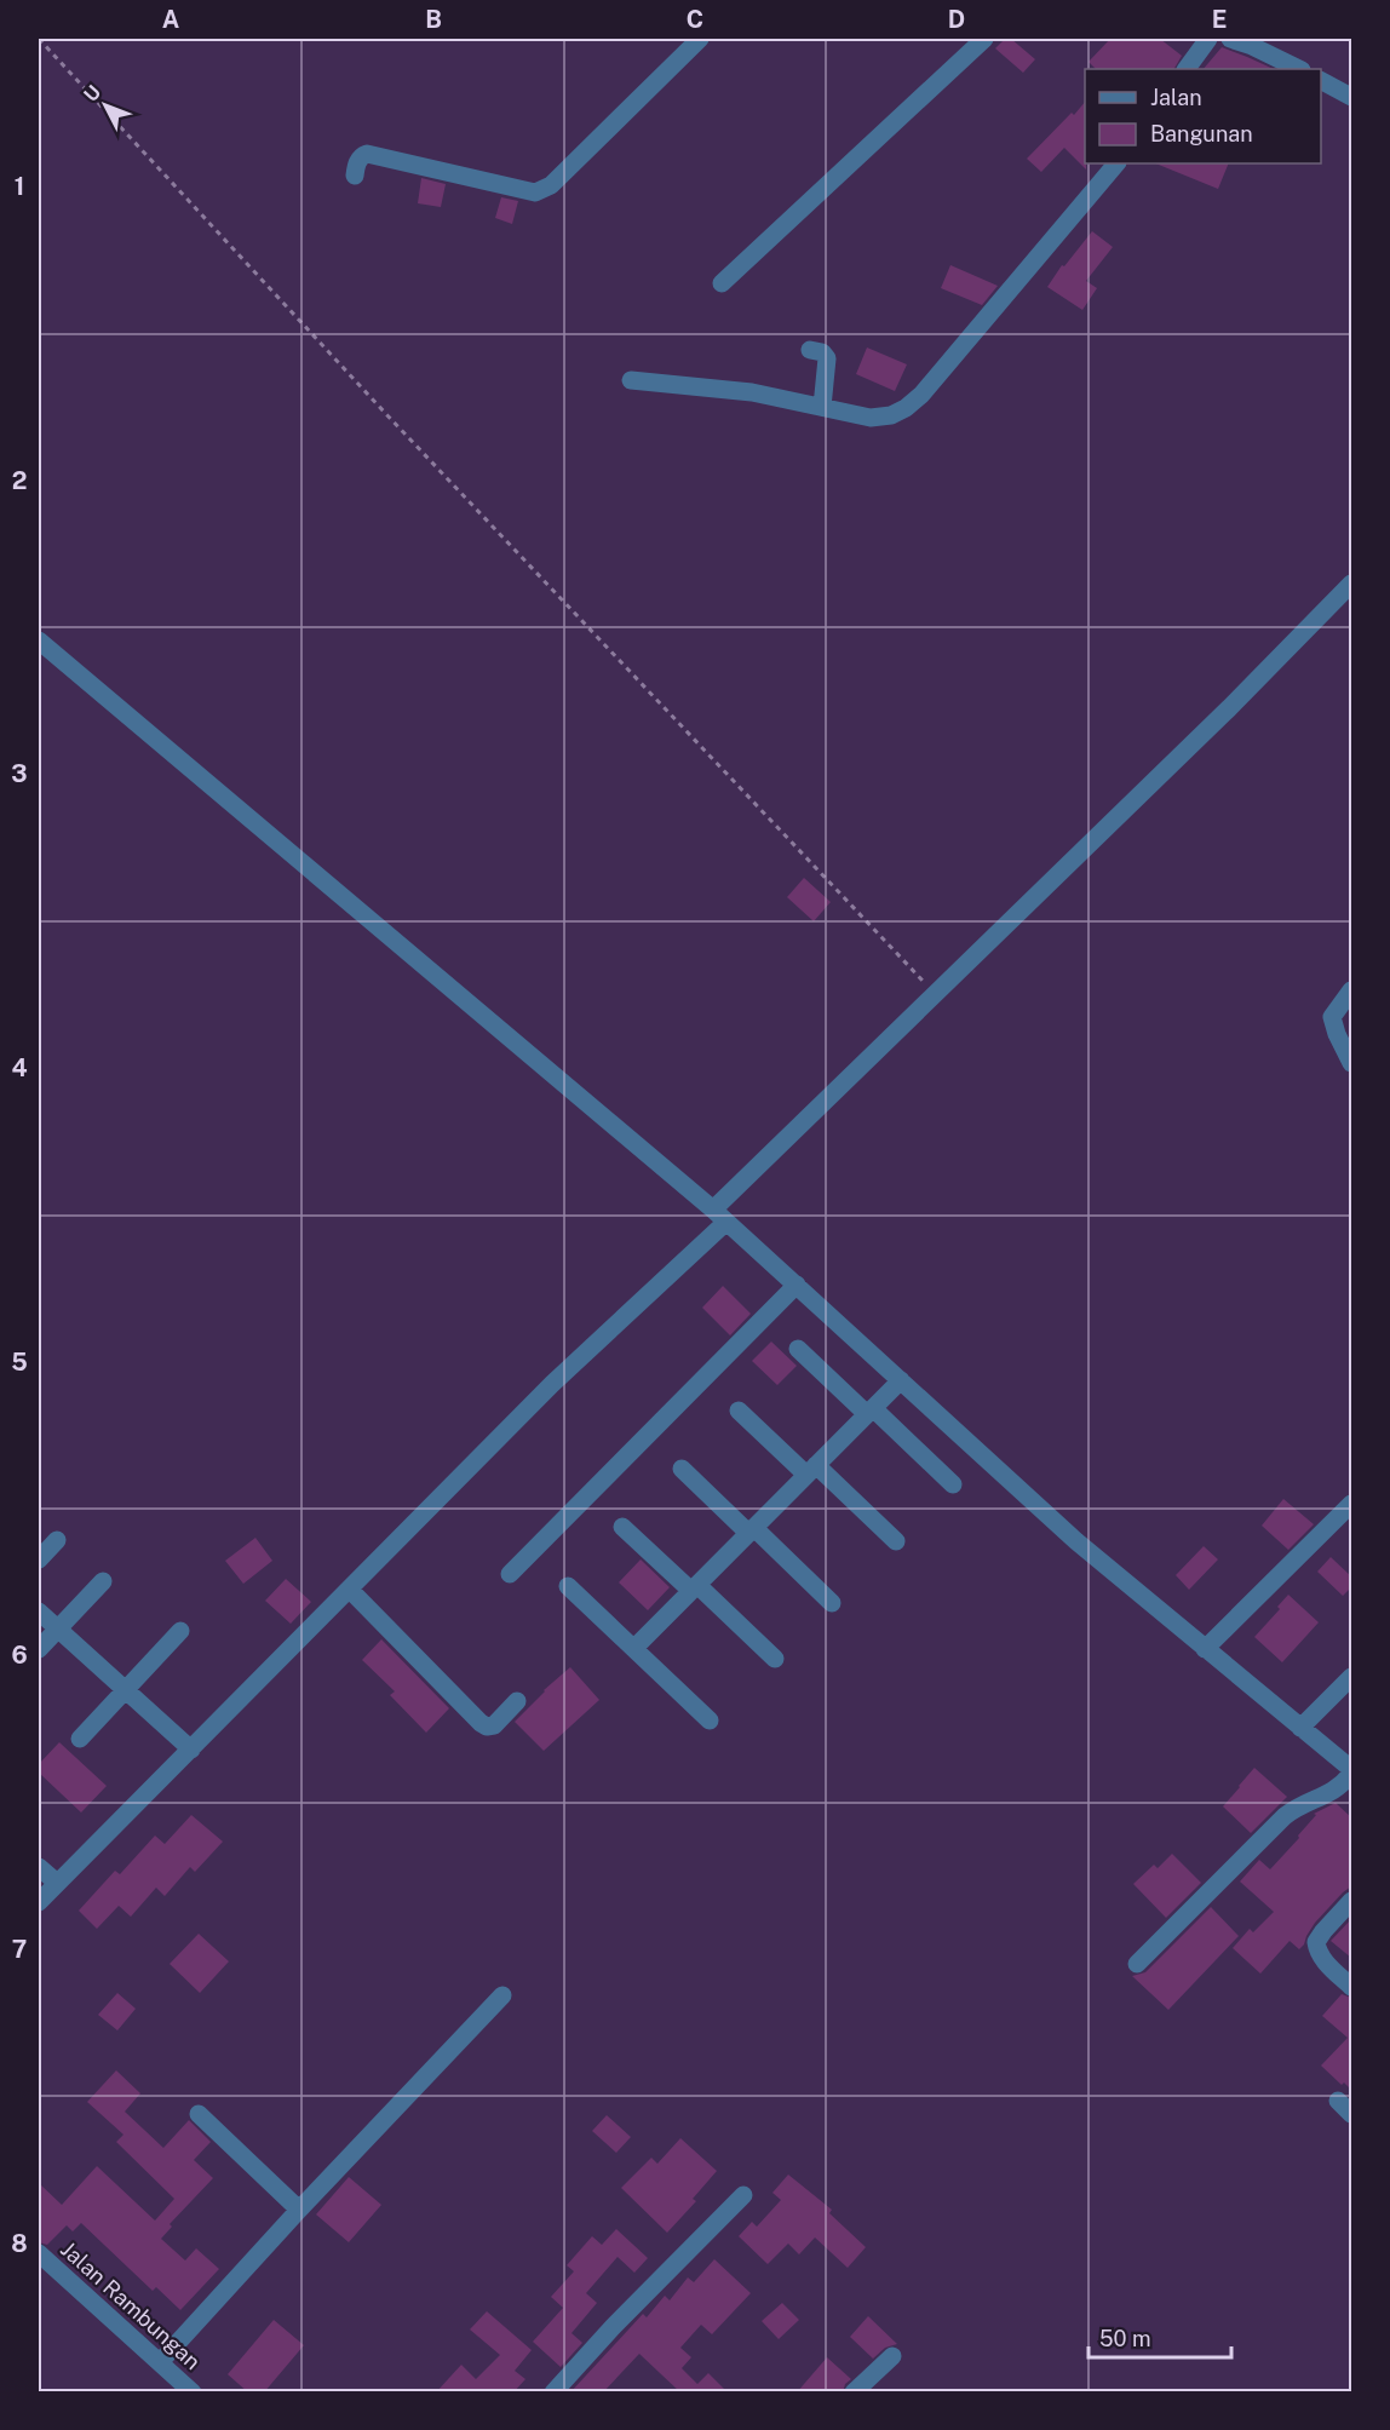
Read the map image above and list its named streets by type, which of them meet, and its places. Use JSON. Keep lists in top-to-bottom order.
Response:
{
  "streets": {
    "street": ["Jalan Rambungan"]
  },
  "legend": ["Jalan", "Bangunan"],
  "scale_bar": "50 m",
  "north": "top left",
  "grid": {
    "columns": [
      "A",
      "B",
      "C",
      "D",
      "E"
    ],
    "rows": [
      "1",
      "2",
      "3",
      "4",
      "5",
      "6",
      "7",
      "8"
    ]
  }
}
